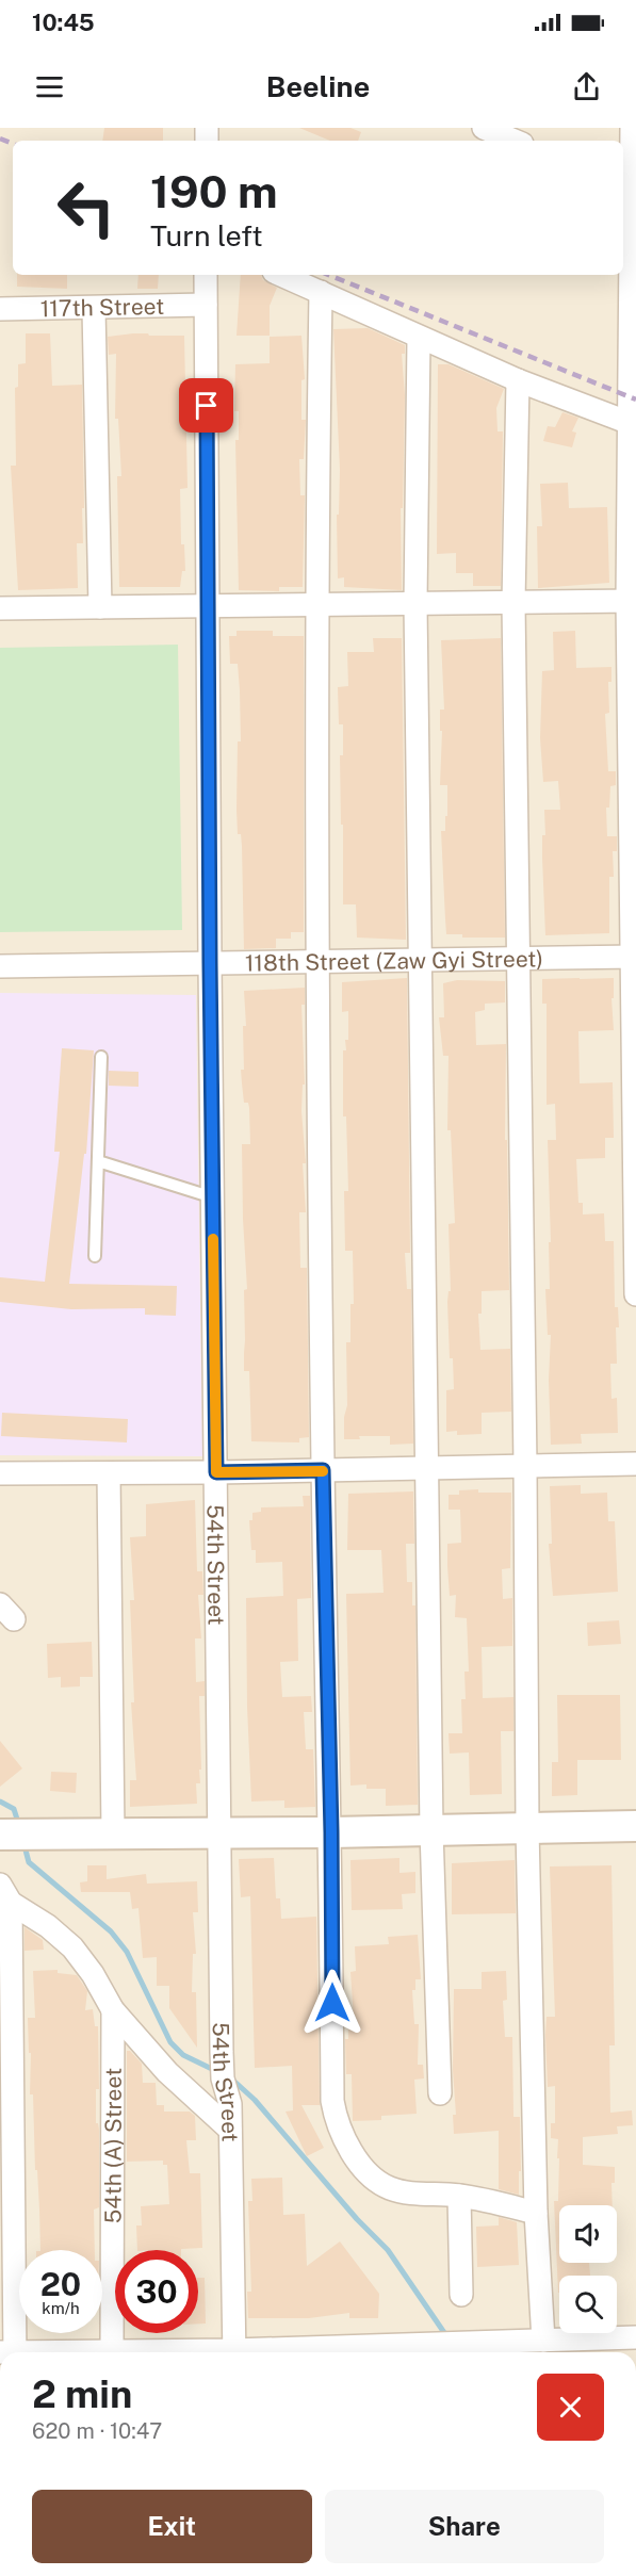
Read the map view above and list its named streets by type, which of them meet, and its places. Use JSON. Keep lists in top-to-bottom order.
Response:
{
  "streets": {
    "street": [
      "117th Street",
      "118th Street (Zaw Gyi Street)",
      "54th Street",
      "54th (A) Street"
    ]
  },
  "crossings": [
    ["117th Street", "54th Street"],
    ["118th Street (Zaw Gyi Street)", "54th Street"]
  ],
  "page": {
    "status": "10:45",
    "header": "Beeline",
    "turn": ["190 m", "Turn left"],
    "speed": "20 km/h",
    "limit": "30",
    "heading": ["2 min", "620 m · 10:47"],
    "buttons": ["Exit", "Share"]
  }
}
